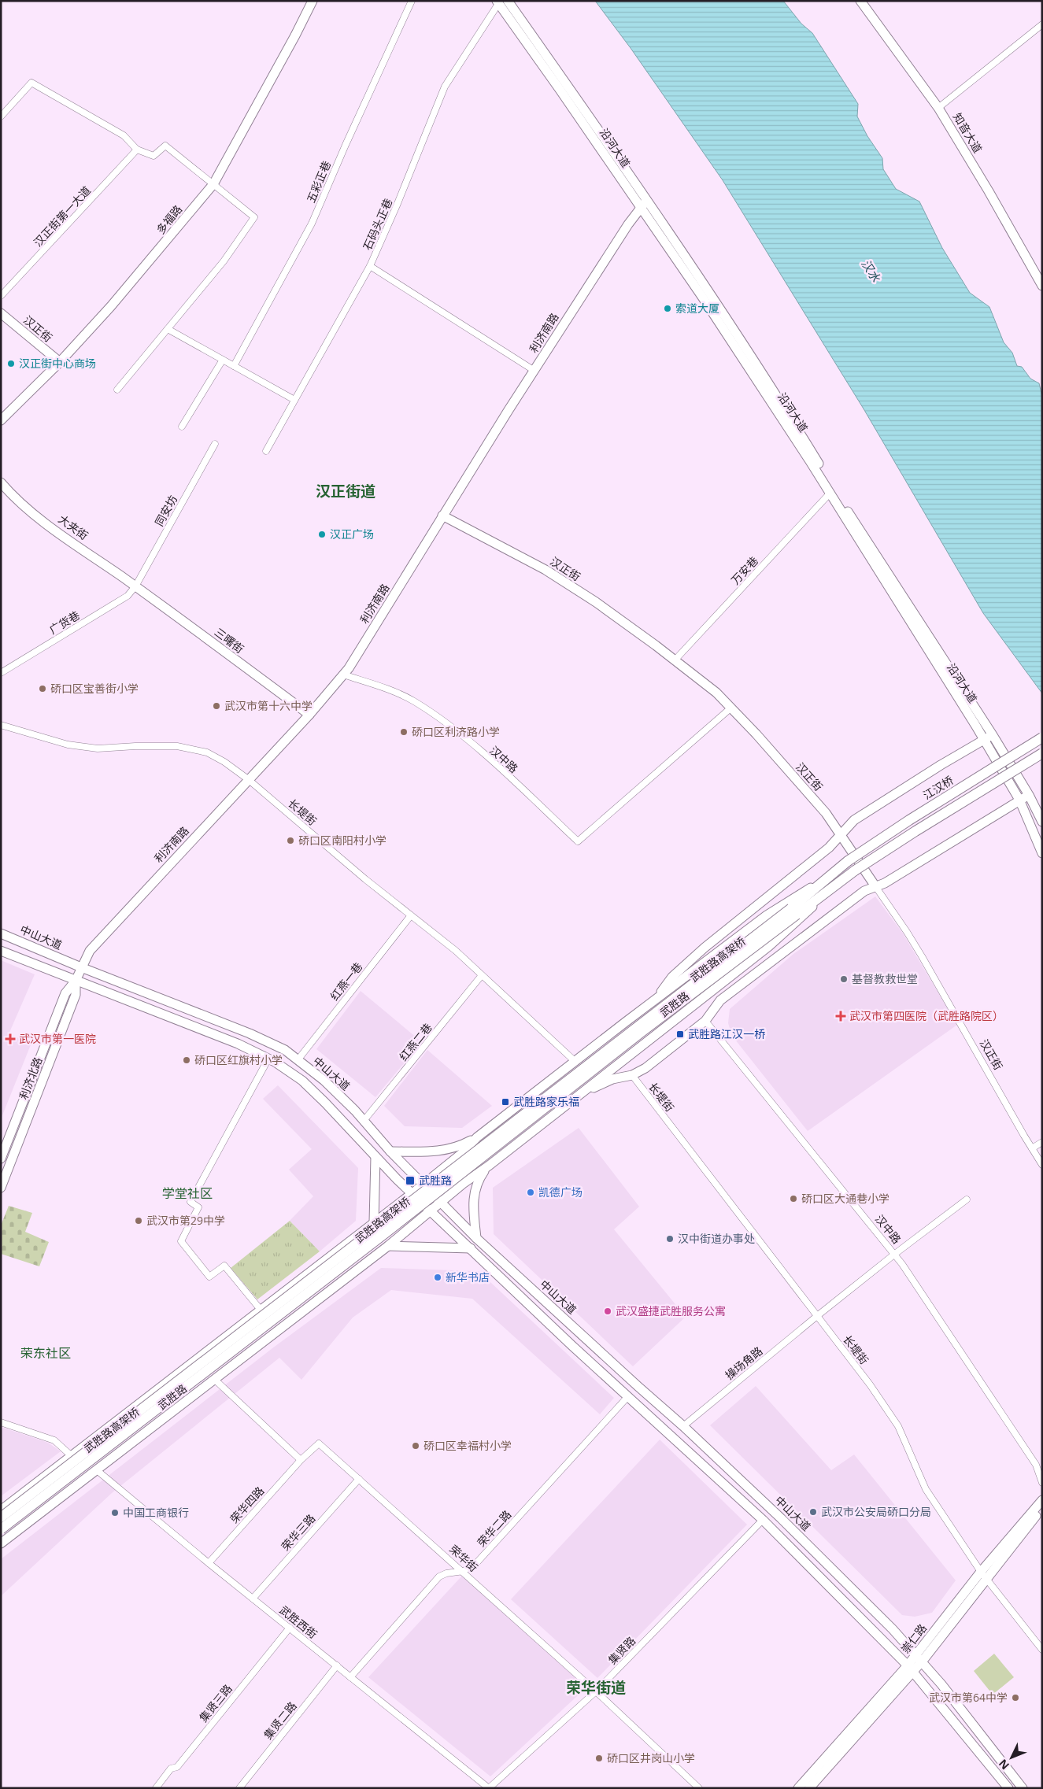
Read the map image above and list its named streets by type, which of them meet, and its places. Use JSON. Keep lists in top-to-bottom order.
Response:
{
  "streets": {
    "main road": [
      "知音大道",
      "沿河大道",
      "多福路",
      "汉正街",
      "利济南路",
      "大夹街",
      "三曙街",
      "江汉桥",
      "中山大道",
      "武胜路高架桥",
      "武胜路",
      "利济北路",
      "崇仁路"
    ],
    "street": [
      "五彩正巷",
      "汉正街第一大道",
      "石码头正巷",
      "同安坊",
      "万安巷",
      "广货巷",
      "汉中路",
      "长堤街",
      "红燕一巷",
      "红燕二巷",
      "操场角路",
      "荣华四路",
      "荣华二路",
      "荣华三路",
      "荣华街",
      "武胜西街",
      "集贤路",
      "集贤三路",
      "集贤二路"
    ]
  },
  "crossings": [
    ["沿河大道", "石码头正巷"],
    ["沿河大道", "利济南路"],
    ["沿河大道", "万安巷"],
    ["多福路", "汉正街"],
    ["汉正街", "利济南路"],
    ["汉正街", "万安巷"],
    ["汉正街", "汉中路"],
    ["利济南路", "三曙街"],
    ["利济南路", "汉中路"],
    ["利济南路", "长堤街"],
    ["利济南路", "中山大道"],
    ["利济南路", "利济北路"],
    ["同安坊", "大夹街"],
    ["同安坊", "广货巷"],
    ["同安坊", "三曙街"],
    ["大夹街", "广货巷"],
    ["大夹街", "三曙街"],
    ["广货巷", "三曙街"],
    ["汉中路", "操场角路"],
    ["江汉桥", "武胜路"],
    ["长堤街", "红燕一巷"],
    ["长堤街", "武胜路"],
    ["长堤街", "红燕二巷"],
    ["长堤街", "操场角路"],
    ["长堤街", "崇仁路"],
    ["中山大道", "红燕一巷"],
    ["中山大道", "武胜路"],
    ["中山大道", "红燕二巷"],
    ["中山大道", "操场角路"],
    ["中山大道", "崇仁路"],
    ["武胜路", "武胜西街"],
    ["荣华四路", "荣华街"],
    ["荣华四路", "武胜西街"],
    ["荣华二路", "荣华街"],
    ["荣华二路", "武胜西街"],
    ["荣华三路", "荣华街"],
    ["荣华三路", "武胜西街"],
    ["荣华街", "集贤路"],
    ["武胜西街", "集贤路"],
    ["武胜西街", "集贤三路"],
    ["武胜西街", "集贤二路"]
  ],
  "districts": [
    "汉正街道",
    "学堂社区",
    "荣东社区",
    "荣华街道"
  ],
  "water": ["汉水"],
  "places": {
    "other": [
      "索道大厦",
      "汉正街中心商场",
      "汉正广场",
      "硚口区宝善街小学",
      "武汉市第十六中学",
      "硚口区利济路小学",
      "硚口区南阳村小学",
      "基督教救世堂",
      "硚口区红旗村小学",
      "凯德广场",
      "硚口区大通巷小学",
      "武汉市第29中学",
      "汉中街道办事处",
      "新华书店",
      "武汉盛捷武胜服务公寓",
      "硚口区幸福村小学",
      "武汉市公安局硚口分局",
      "中国工商银行",
      "武汉市第64中学",
      "硚口区井岗山小学"
    ],
    "health": ["武汉市第四医院（武胜路院区）", "武汉市第一医院"],
    "transit": ["武胜路江汉一桥", "武胜路家乐福", "武胜路"]
  },
  "north": "bottom left"
}
